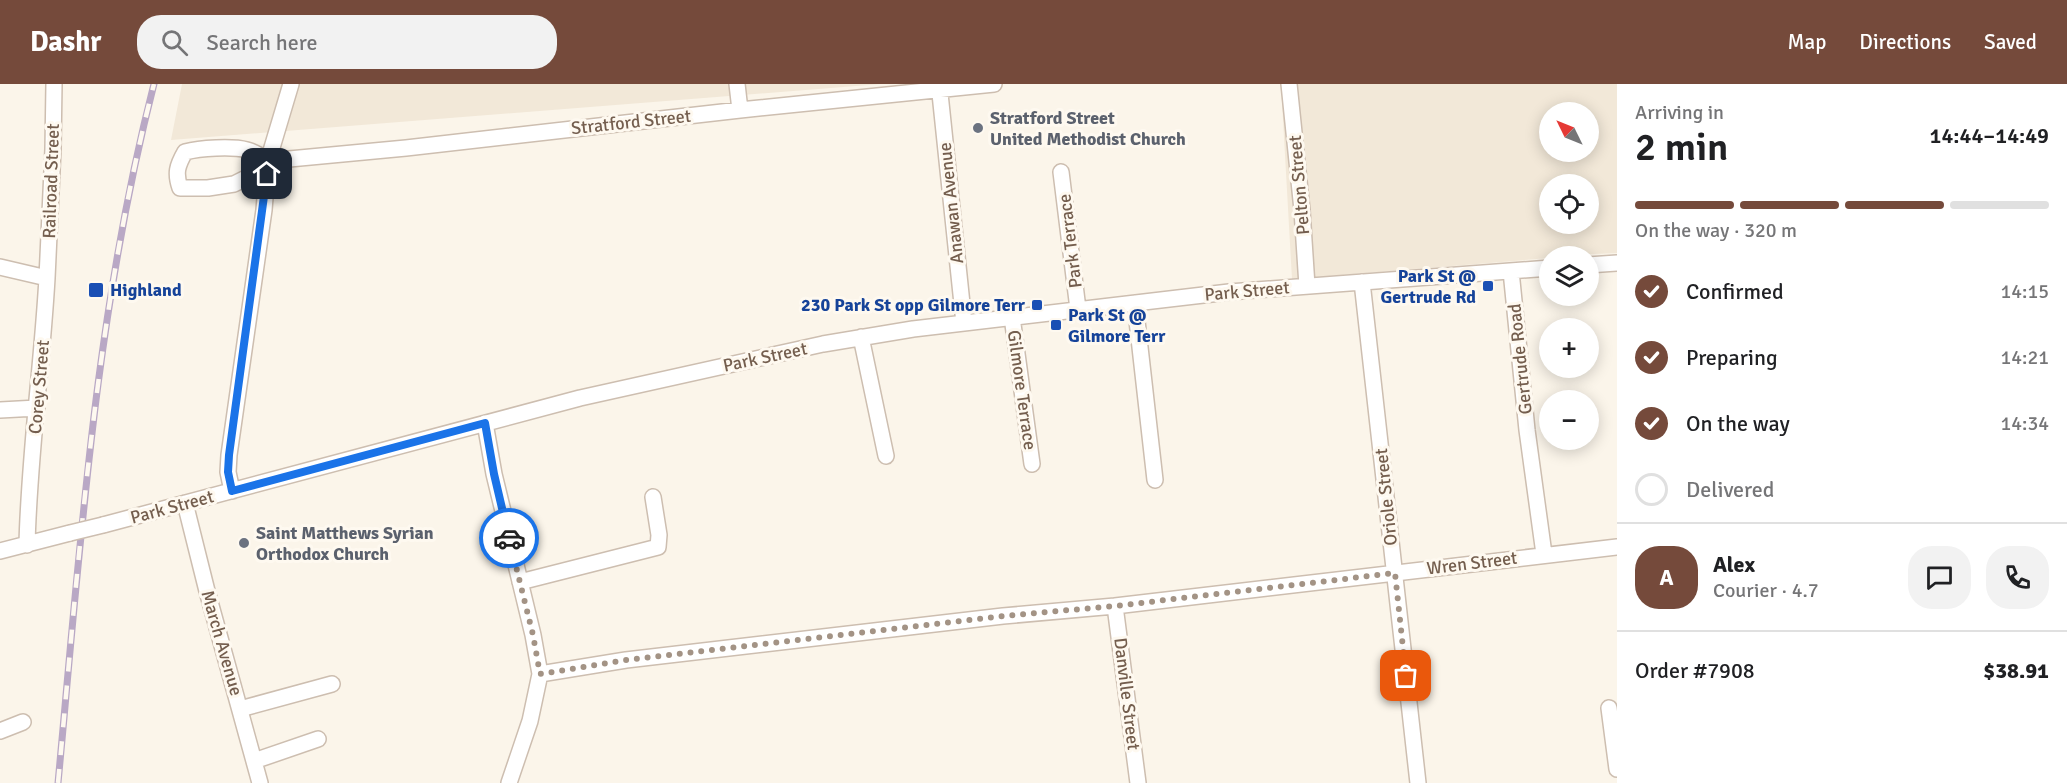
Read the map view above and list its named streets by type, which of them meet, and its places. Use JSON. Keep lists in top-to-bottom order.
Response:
{
  "streets": {
    "street": [
      "Stratford Street",
      "Railroad Street",
      "Pelton Street",
      "Anawan Avenue",
      "Park Terrace",
      "Park Street",
      "Gertrude Road",
      "Corey Street",
      "Gilmore Terrace",
      "Oriole Street",
      "Wren Street",
      "March Avenue",
      "Danville Street"
    ]
  },
  "crossings": [
    ["Stratford Street", "Anawan Avenue"],
    ["Railroad Street", "Corey Street"],
    ["Pelton Street", "Park Street"],
    ["Anawan Avenue", "Park Street"],
    ["Park Terrace", "Park Street"],
    ["Park Street", "Gertrude Road"],
    ["Park Street", "Corey Street"],
    ["Park Street", "Gilmore Terrace"],
    ["Park Street", "Oriole Street"],
    ["Park Street", "March Avenue"],
    ["Gertrude Road", "Wren Street"],
    ["Oriole Street", "Wren Street"],
    ["Wren Street", "Danville Street"]
  ],
  "places": {
    "other": ["Stratford Street United Methodist Church", "Saint Matthews Syrian Orthodox Church"],
    "transit": [
      "Park St @ Gertrude Rd",
      "Highland",
      "230 Park St opp Gilmore Terr",
      "Park St @ Gilmore Terr"
    ]
  },
  "north": "top left",
  "page": {
    "header": "Dashr",
    "search": "Search here",
    "nav": ["Map", "Directions", "Saved"],
    "heading": ["2 min", "Arriving in", "14:44–14:49"],
    "panel": [
      "Alex",
      "Courier · 4.7",
      "Order #7908",
      "$38.91"
    ],
    "map_buttons": ["+", "−"],
    "bar": "On the way · 320 m",
    "list": [
      ["Confirmed", "14:15"],
      ["Preparing", "14:21"],
      ["On the way", "14:34"],
      "Delivered"
    ],
    "round": "A"
  }
}
